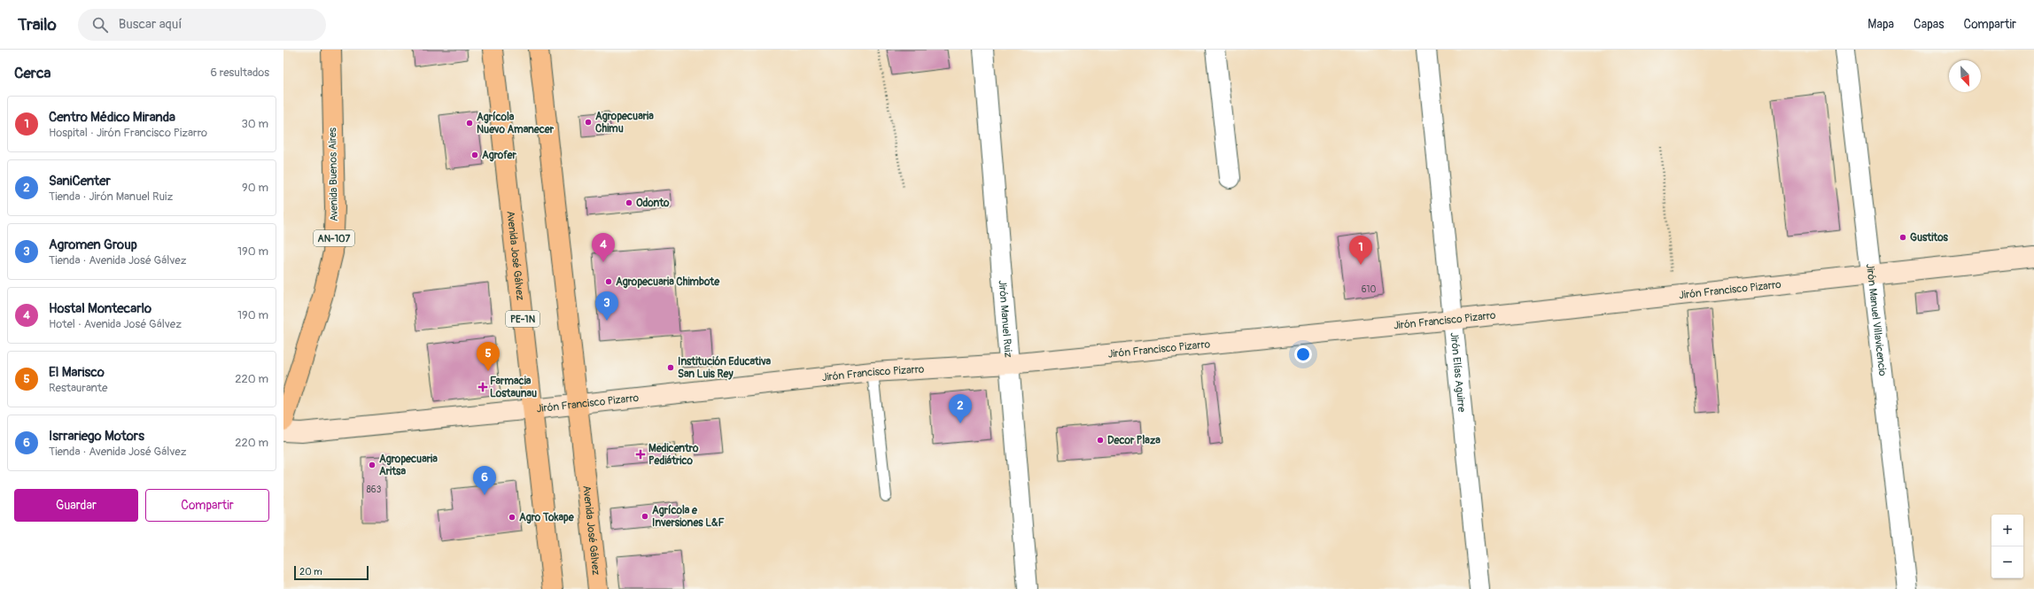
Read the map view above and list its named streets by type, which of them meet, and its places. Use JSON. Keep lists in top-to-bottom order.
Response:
{
  "streets": {
    "main road": [
      "Avenida Buenos Aires",
      "AN-107",
      "Avenida José Gálvez",
      "PE-1N"
    ],
    "street": [
      "Jirón Francisco Pizarro",
      "Jirón Manuel Ruiz",
      "Jirón Manuel Villavicencio",
      "Jirón Elías Aguirre"
    ]
  },
  "crossings": [
    ["Avenida José Gálvez", "Jirón Francisco Pizarro"],
    ["Jirón Francisco Pizarro", "Jirón Manuel Ruiz"],
    ["Jirón Francisco Pizarro", "Jirón Manuel Villavicencio"],
    ["Jirón Francisco Pizarro", "Jirón Elías Aguirre"]
  ],
  "places": {
    "other": [
      "Agropecuaria Chimu",
      "Agrícola Nuevo Amanecer",
      "Agrofer",
      "Odonto",
      "Gustitos",
      "Agropecuaria Chimbote",
      "Institución Educativa San Luis Rey",
      "Decor Plaza",
      "Agropecuaria Aritsa",
      "Agrícola e Inversiones L&F",
      "Agro Tokape"
    ],
    "health": ["Farmacia Lostaunau", "Medicentro Pediátrico"]
  },
  "house_numbers": ["610", "863"],
  "scale_bar": "20 m",
  "north": "bottom right",
  "page": {
    "header": "Trailo",
    "search": "Buscar aquí",
    "nav": ["Mapa", "Capas", "Compartir"],
    "heading": ["Cerca", "6 resultados"],
    "list": [
      {
        "mark": "1",
        "name": "Centro Médico Miranda",
        "note": "Hospital · Jirón Francisco Pizarro",
        "value": "30 m"
      },
      {
        "mark": "2",
        "name": "SaniCenter",
        "note": "Tienda · Jirón Manuel Ruiz",
        "value": "90 m"
      },
      {
        "mark": "3",
        "name": "Agromen Group",
        "note": "Tienda · Avenida José Gálvez",
        "value": "190 m"
      },
      {
        "mark": "4",
        "name": "Hostal Montecarlo",
        "note": "Hotel · Avenida José Gálvez",
        "value": "190 m"
      },
      {
        "mark": "5",
        "name": "El Marisco",
        "note": "Restaurante",
        "value": "220 m"
      },
      {
        "mark": "6",
        "name": "Isrrariego Motors",
        "note": "Tienda · Avenida José Gálvez",
        "value": "220 m"
      }
    ],
    "pins": [
      "4",
      "1",
      "3",
      "5",
      "2",
      "6"
    ],
    "buttons": ["Guardar", "Compartir"],
    "map_buttons": ["+", "−"],
    "scale": "20 m"
  }
}
